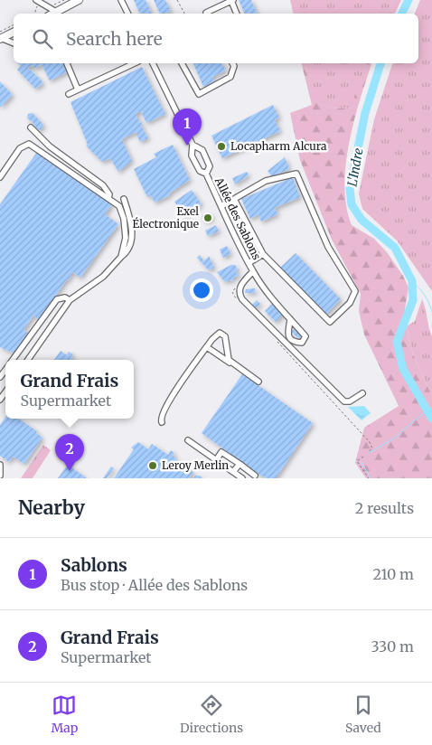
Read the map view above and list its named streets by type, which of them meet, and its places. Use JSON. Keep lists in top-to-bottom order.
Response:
{
  "streets": {
    "street": ["Allée des Sablons"]
  },
  "water": ["L'Indre"],
  "places": ["Locapharm Alcura", "Exel Électronique", "Leroy Merlin"],
  "page": {
    "search": "Search here",
    "pins": ["1", "2"],
    "popup": ["Grand Frais", "Supermarket"],
    "heading": ["Nearby", "2 results"],
    "list": [
      {
        "mark": "1",
        "name": "Sablons",
        "note": "Bus stop · Allée des Sablons",
        "value": "210 m"
      },
      {
        "mark": "2",
        "name": "Grand Frais",
        "note": "Supermarket",
        "value": "330 m"
      }
    ],
    "nav": ["Map", "Directions", "Saved"]
  }
}
